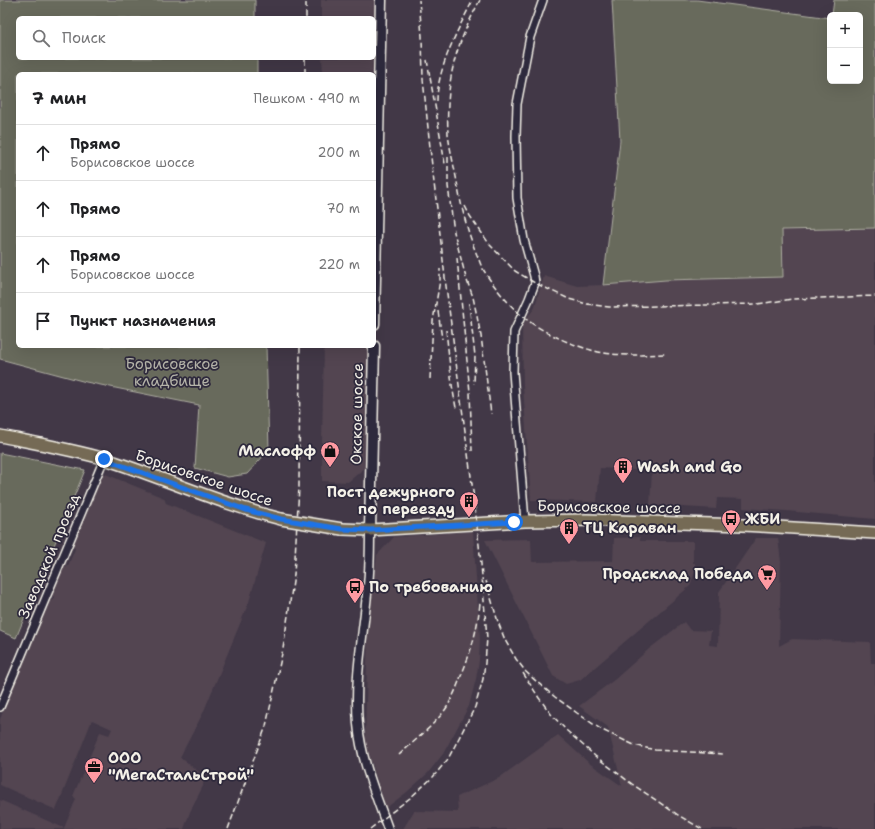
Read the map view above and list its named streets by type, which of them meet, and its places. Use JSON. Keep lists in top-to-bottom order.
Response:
{
  "streets": {
    "main road": ["Окское шоссе", "Борисовское шоссе"],
    "street": ["Заводской проезд"]
  },
  "crossings": [
    ["Окское шоссе", "Борисовское шоссе"],
    ["Борисовское шоссе", "Заводской проезд"]
  ],
  "parks": ["Борисовское кладбище"],
  "places": {
    "shop": ["Маслофф"],
    "building": ["Wash and Go", "Пост дежурного по переезду", "ТЦ Караван"],
    "bus stop": ["ЖБИ", "По требованию"],
    "supermarket": ["Продсклад Победа"],
    "office": ["ООО \"МегаСтальСтрой\""]
  },
  "page": {
    "map_buttons": ["+", "−"],
    "search": "Поиск",
    "heading": ["7 мин", "Пешком · 490 m"],
    "list": [
      ["Прямо", "Борисовское шоссе", "200 m"],
      ["Прямо", "70 m"],
      ["Прямо", "Борисовское шоссе", "220 m"],
      "Пункт назначения"
    ]
  }
}
